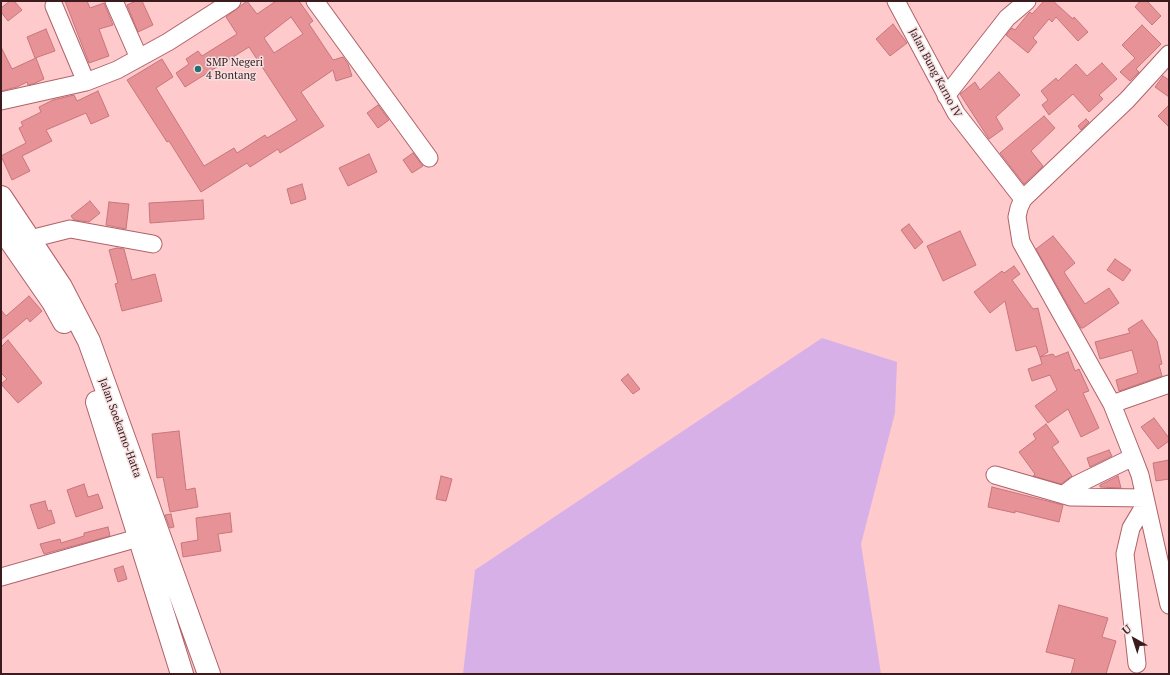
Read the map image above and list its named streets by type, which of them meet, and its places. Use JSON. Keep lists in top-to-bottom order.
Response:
{
  "streets": {
    "main road": ["Jalan Soekarno-Hatta"],
    "street": ["Jalan Bung Karno IV"]
  },
  "places": ["SMP Negeri 4 Bontang"],
  "north": "top left"
}
